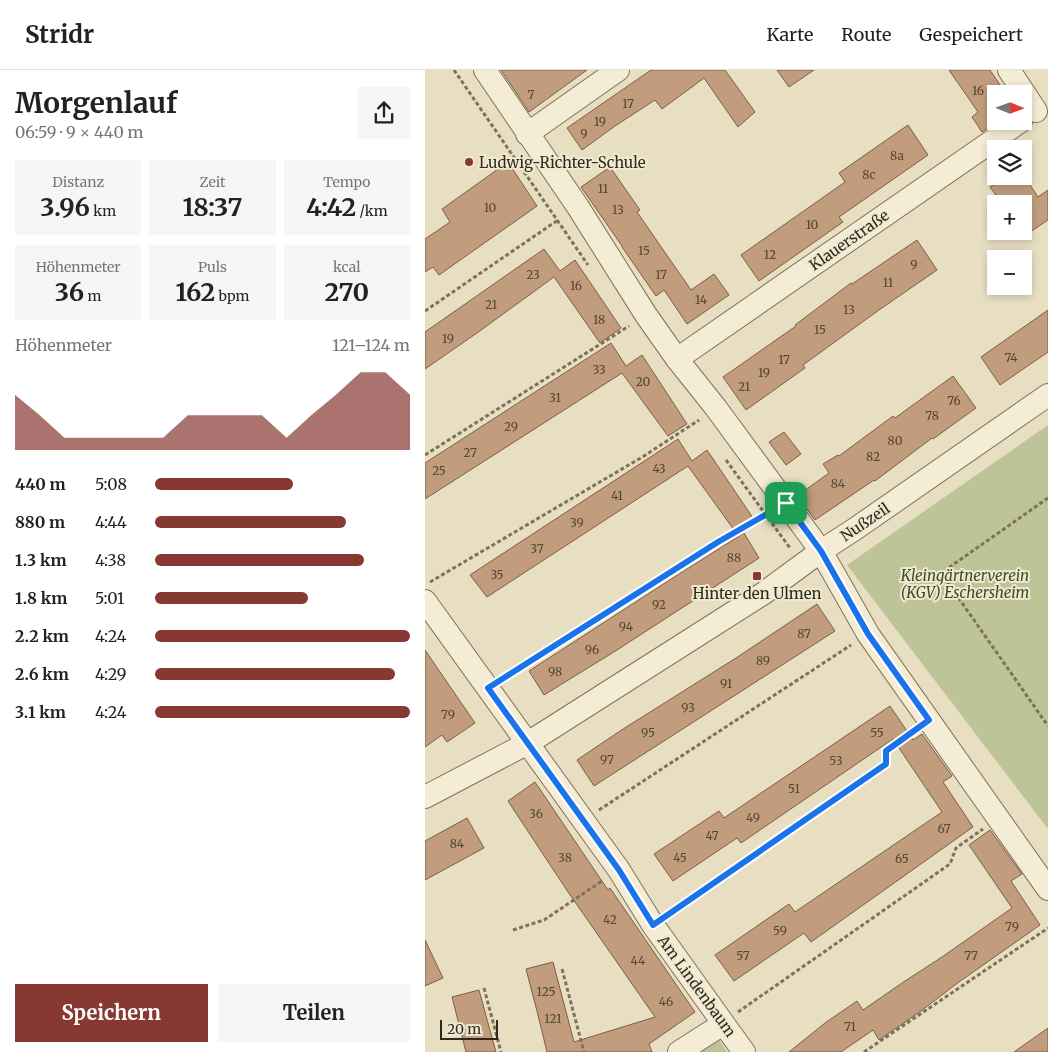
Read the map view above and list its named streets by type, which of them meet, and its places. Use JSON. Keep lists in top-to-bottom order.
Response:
{
  "streets": {
    "street": ["Klauerstraße", "Nußzeil", "Am Lindenbaum"]
  },
  "crossings": [
    ["Nußzeil", "Am Lindenbaum"]
  ],
  "parks": ["Kleingärtnerverein (KGV) Eschersheim"],
  "places": {
    "other": ["Ludwig-Richter-Schule"],
    "transit": ["Hinter den Ulmen"]
  },
  "house_numbers": [
    "16",
    "7",
    "17",
    "19",
    "9",
    "8a",
    "8c",
    "11",
    "10",
    "13",
    "10",
    "15",
    "12",
    "9",
    "23",
    "17",
    "11",
    "16",
    "14",
    "21",
    "13",
    "18",
    "15",
    "19",
    "74",
    "17",
    "33",
    "19",
    "20",
    "21",
    "31",
    "76",
    "78",
    "29",
    "80",
    "27",
    "82",
    "43",
    "25",
    "84",
    "41",
    "39",
    "37",
    "88",
    "35",
    "92",
    "94",
    "87",
    "96",
    "89",
    "98",
    "91",
    "93",
    "79",
    "95",
    "55",
    "97",
    "53",
    "51",
    "36",
    "49",
    "67",
    "47",
    "84",
    "38",
    "45",
    "65",
    "42",
    "79",
    "59",
    "57",
    "77",
    "44",
    "125",
    "46",
    "121",
    "71"
  ],
  "scale_bar": "20 m",
  "north": "right",
  "page": {
    "header": "Stridr",
    "nav": ["Karte", "Route", "Gespeichert"],
    "heading": ["Morgenlauf", "06:59 · 9 × 440 m"],
    "map_buttons": ["+", "−"],
    "stats": [
      ["Distanz", "3.96 km"],
      ["Zeit", "18:37"],
      ["Tempo", "4:42 /km"],
      ["Höhenmeter", "36 m"],
      ["Puls", "162 bpm"],
      ["kcal", "270"]
    ],
    "chart": ["Höhenmeter", "121–124 m"],
    "list": [
      {
        "name": "440 m",
        "note": "5:08"
      },
      {
        "name": "880 m",
        "note": "4:44"
      },
      {
        "name": "1.3 km",
        "note": "4:38"
      },
      {
        "name": "1.8 km",
        "note": "5:01"
      },
      {
        "name": "2.2 km",
        "note": "4:24"
      },
      {
        "name": "2.6 km",
        "note": "4:29"
      },
      {
        "name": "3.1 km",
        "note": "4:24"
      }
    ],
    "buttons": ["Speichern", "Teilen"],
    "scale": "20 m"
  }
}
